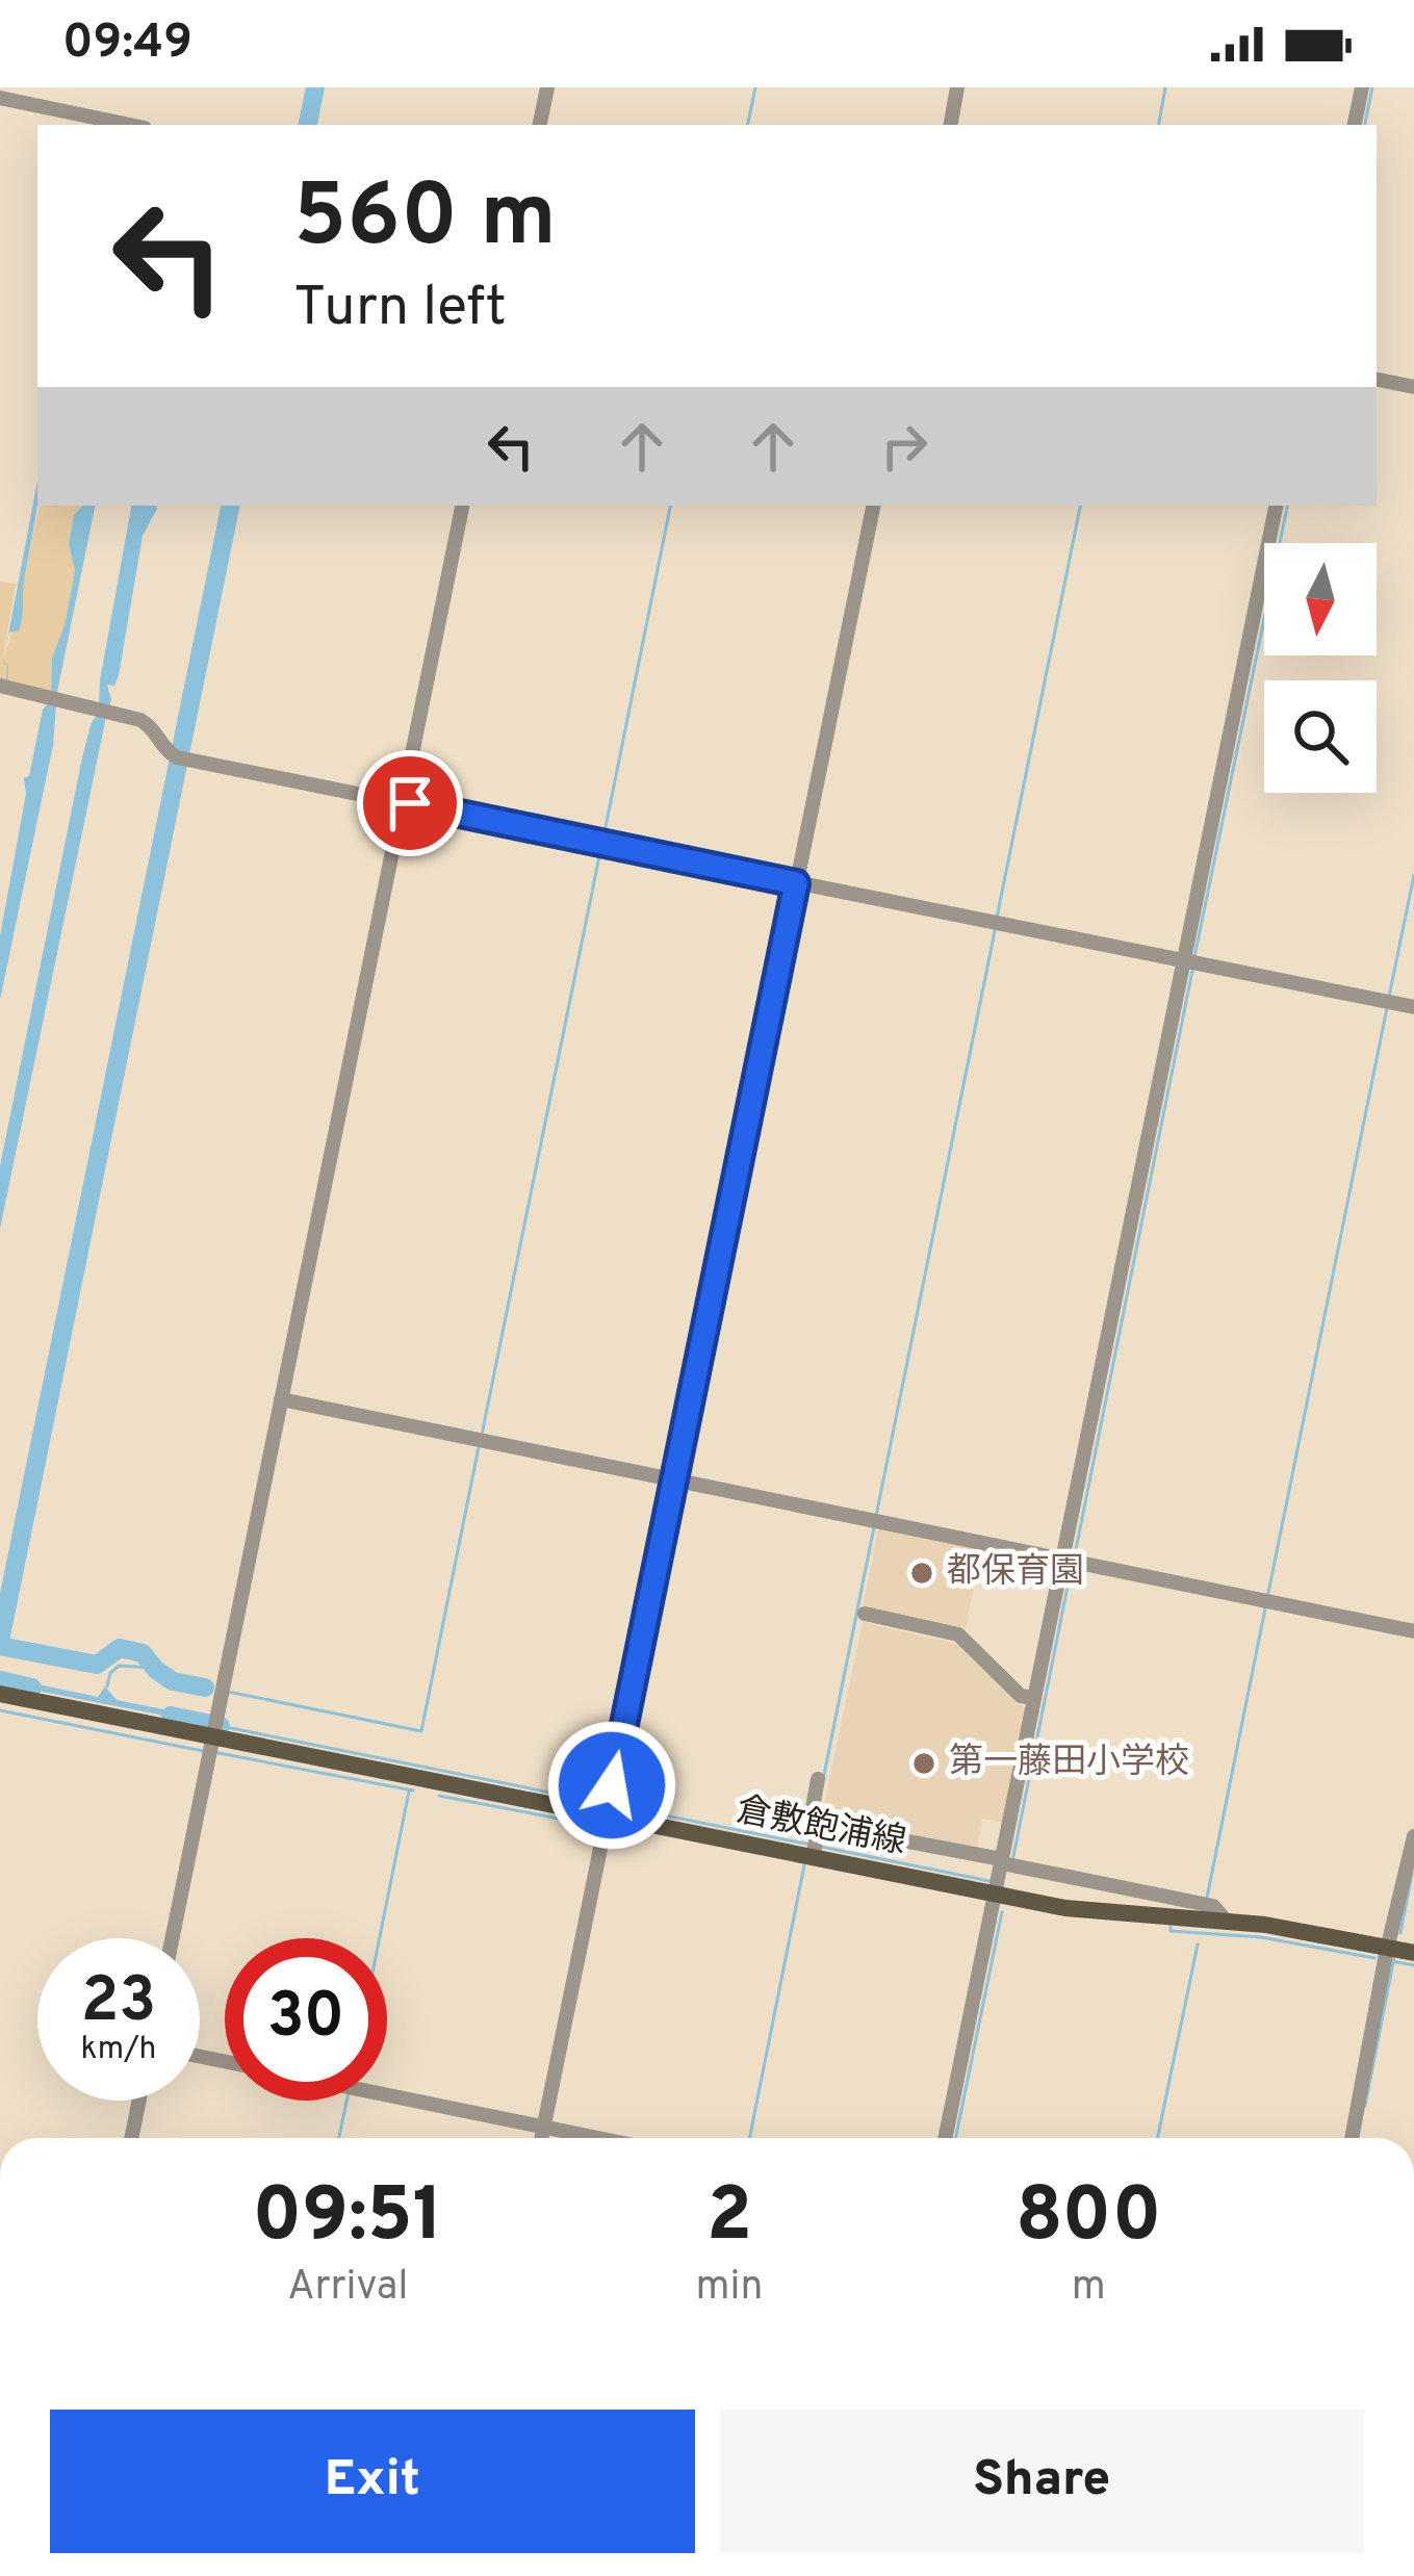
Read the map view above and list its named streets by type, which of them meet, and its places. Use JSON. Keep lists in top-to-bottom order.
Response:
{
  "streets": {
    "main road": ["倉敷飽浦線"]
  },
  "places": ["都保育園", "第一藤田小学校"],
  "north": "bottom",
  "page": {
    "status": "09:49",
    "turn": ["560 m", "Turn left"],
    "speed": "23 km/h",
    "limit": "30",
    "eta": [
      "09:51",
      "Arrival",
      "2",
      "min",
      "800",
      "m"
    ],
    "buttons": ["Exit", "Share"]
  }
}
